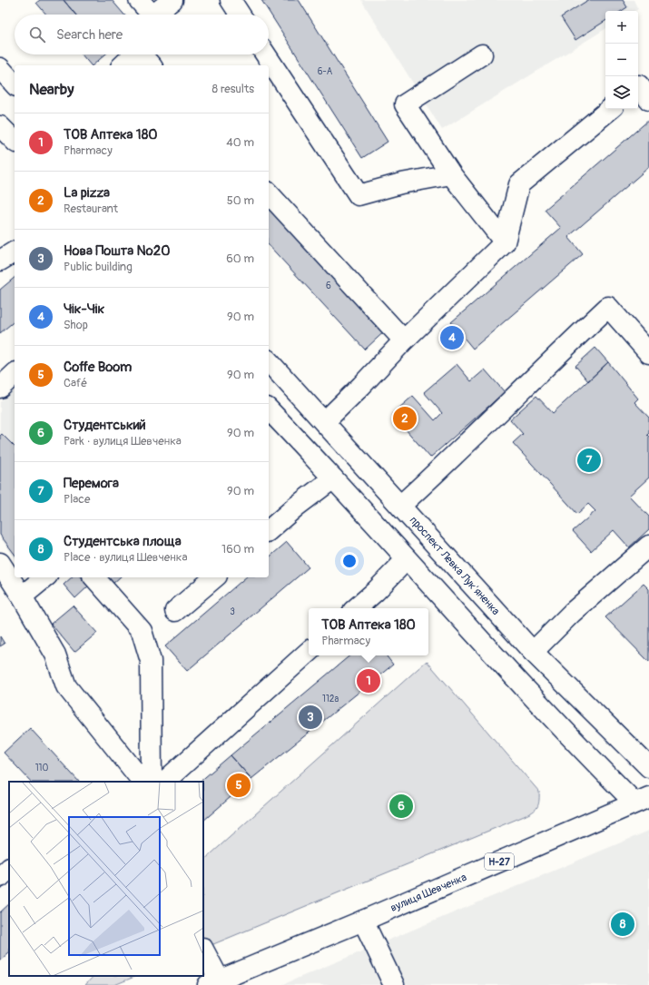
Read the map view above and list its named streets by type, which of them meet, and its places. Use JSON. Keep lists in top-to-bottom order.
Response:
{
  "streets": {
    "main road": ["проспект Левка Лукʼяненка", "Н-27", "вулиця Шевченка"]
  },
  "house_numbers": [
    "6-А",
    "6",
    "3",
    "112а",
    "110"
  ],
  "page": {
    "map_buttons": ["+", "−"],
    "search": "Search here",
    "heading": ["Nearby", "8 results"],
    "list": [
      {
        "mark": "1",
        "name": "ТОВ Аптека 180",
        "note": "Pharmacy",
        "value": "40 m"
      },
      {
        "mark": "2",
        "name": "La pizza",
        "note": "Restaurant",
        "value": "50 m"
      },
      {
        "mark": "3",
        "name": "Нова Пошта №20",
        "note": "Public building",
        "value": "60 m"
      },
      {
        "mark": "4",
        "name": "Чік-Чік",
        "note": "Shop",
        "value": "90 m"
      },
      {
        "mark": "5",
        "name": "Coffe Boom",
        "note": "Café",
        "value": "90 m"
      },
      {
        "mark": "6",
        "name": "Студентський",
        "note": "Park · вулиця Шевченка",
        "value": "90 m"
      },
      {
        "mark": "7",
        "name": "Перемога",
        "note": "Place",
        "value": "90 m"
      },
      {
        "mark": "8",
        "name": "Студентська площа",
        "note": "Place · вулиця Шевченка",
        "value": "160 m"
      }
    ],
    "pins": [
      "4",
      "2",
      "7",
      "1",
      "3",
      "5",
      "6",
      "8"
    ],
    "popup": ["ТОВ Аптека 180", "Pharmacy"]
  }
}
